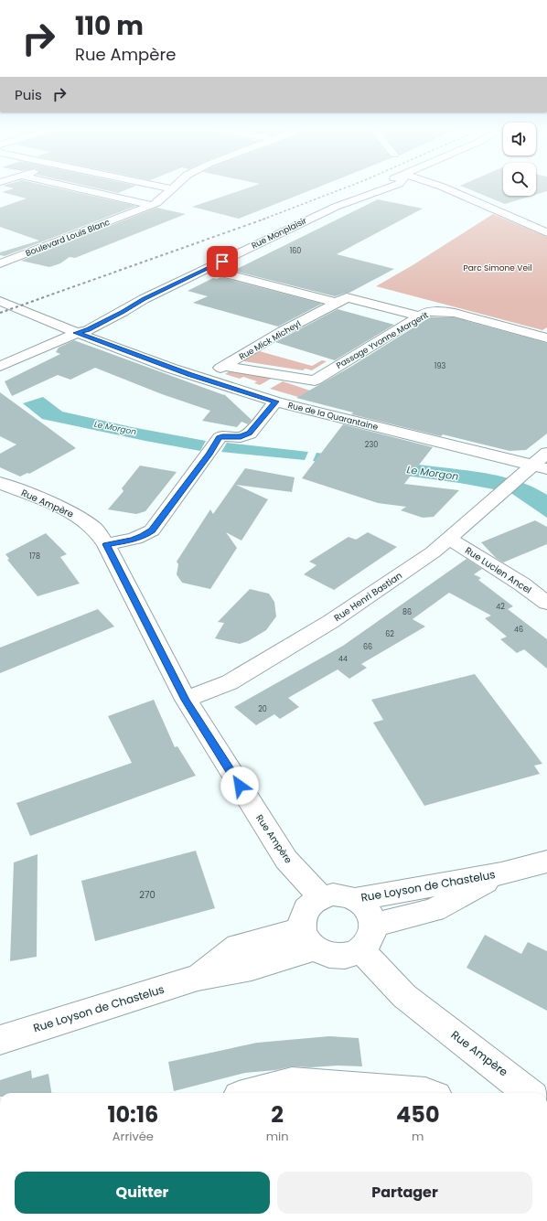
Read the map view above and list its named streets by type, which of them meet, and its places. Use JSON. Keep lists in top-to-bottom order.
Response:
{
  "streets": {
    "street": [
      "Rue Monplaisir",
      "Boulevard Louis Blanc",
      "Rue Mick Micheyl",
      "Passage Yvonne Margerit",
      "Rue de la Quarantaine",
      "Rue Ampère",
      "Rue Lucien Ancel",
      "Rue Henri Bastian",
      "Rue Loyson de Chastelus"
    ]
  },
  "crossings": [
    ["Rue Monplaisir", "Rue de la Quarantaine"],
    ["Rue Mick Micheyl", "Passage Yvonne Margerit"],
    ["Rue Mick Micheyl", "Rue de la Quarantaine"],
    ["Rue de la Quarantaine", "Rue Henri Bastian"],
    ["Rue Ampère", "Rue Henri Bastian"],
    ["Rue Ampère", "Rue Loyson de Chastelus"],
    ["Rue Lucien Ancel", "Rue Henri Bastian"]
  ],
  "water": ["Le Morgon"],
  "parks": ["Parc Simone Veil"],
  "house_numbers": [
    "160",
    "193",
    "230",
    "178",
    "42",
    "86",
    "46",
    "62",
    "66",
    "44",
    "20",
    "270"
  ],
  "page": {
    "turn": ["110 m", "Rue Ampère"],
    "then": "Puis",
    "eta": [
      "10:16",
      "Arrivée",
      "2",
      "min",
      "450",
      "m"
    ],
    "buttons": ["Quitter", "Partager"]
  }
}
